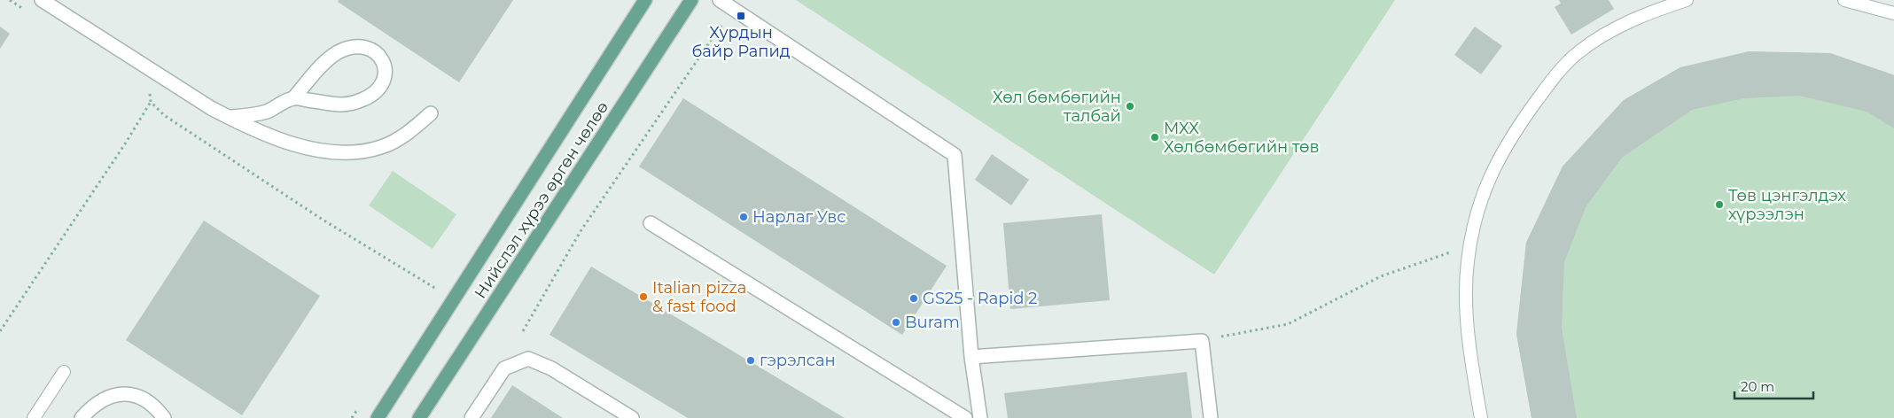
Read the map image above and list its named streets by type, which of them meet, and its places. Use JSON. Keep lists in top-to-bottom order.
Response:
{
  "streets": {
    "main road": ["Нийслэл хүрээ өргөн чөлөө"]
  },
  "places": {
    "transit": ["Хурдын байр Рапид"],
    "other": [
      "Хөл бөмбөгийн талбай",
      "МХХ Хөлбөмбөгийн төв",
      "Төв цэнгэлдэх хүрээлэн",
      "Нарлаг Увс",
      "Italian pizza & fast food",
      "GS25 - Rapid 2",
      "Buram",
      "гэрэлсан"
    ]
  },
  "scale_bar": "20 m"
}
